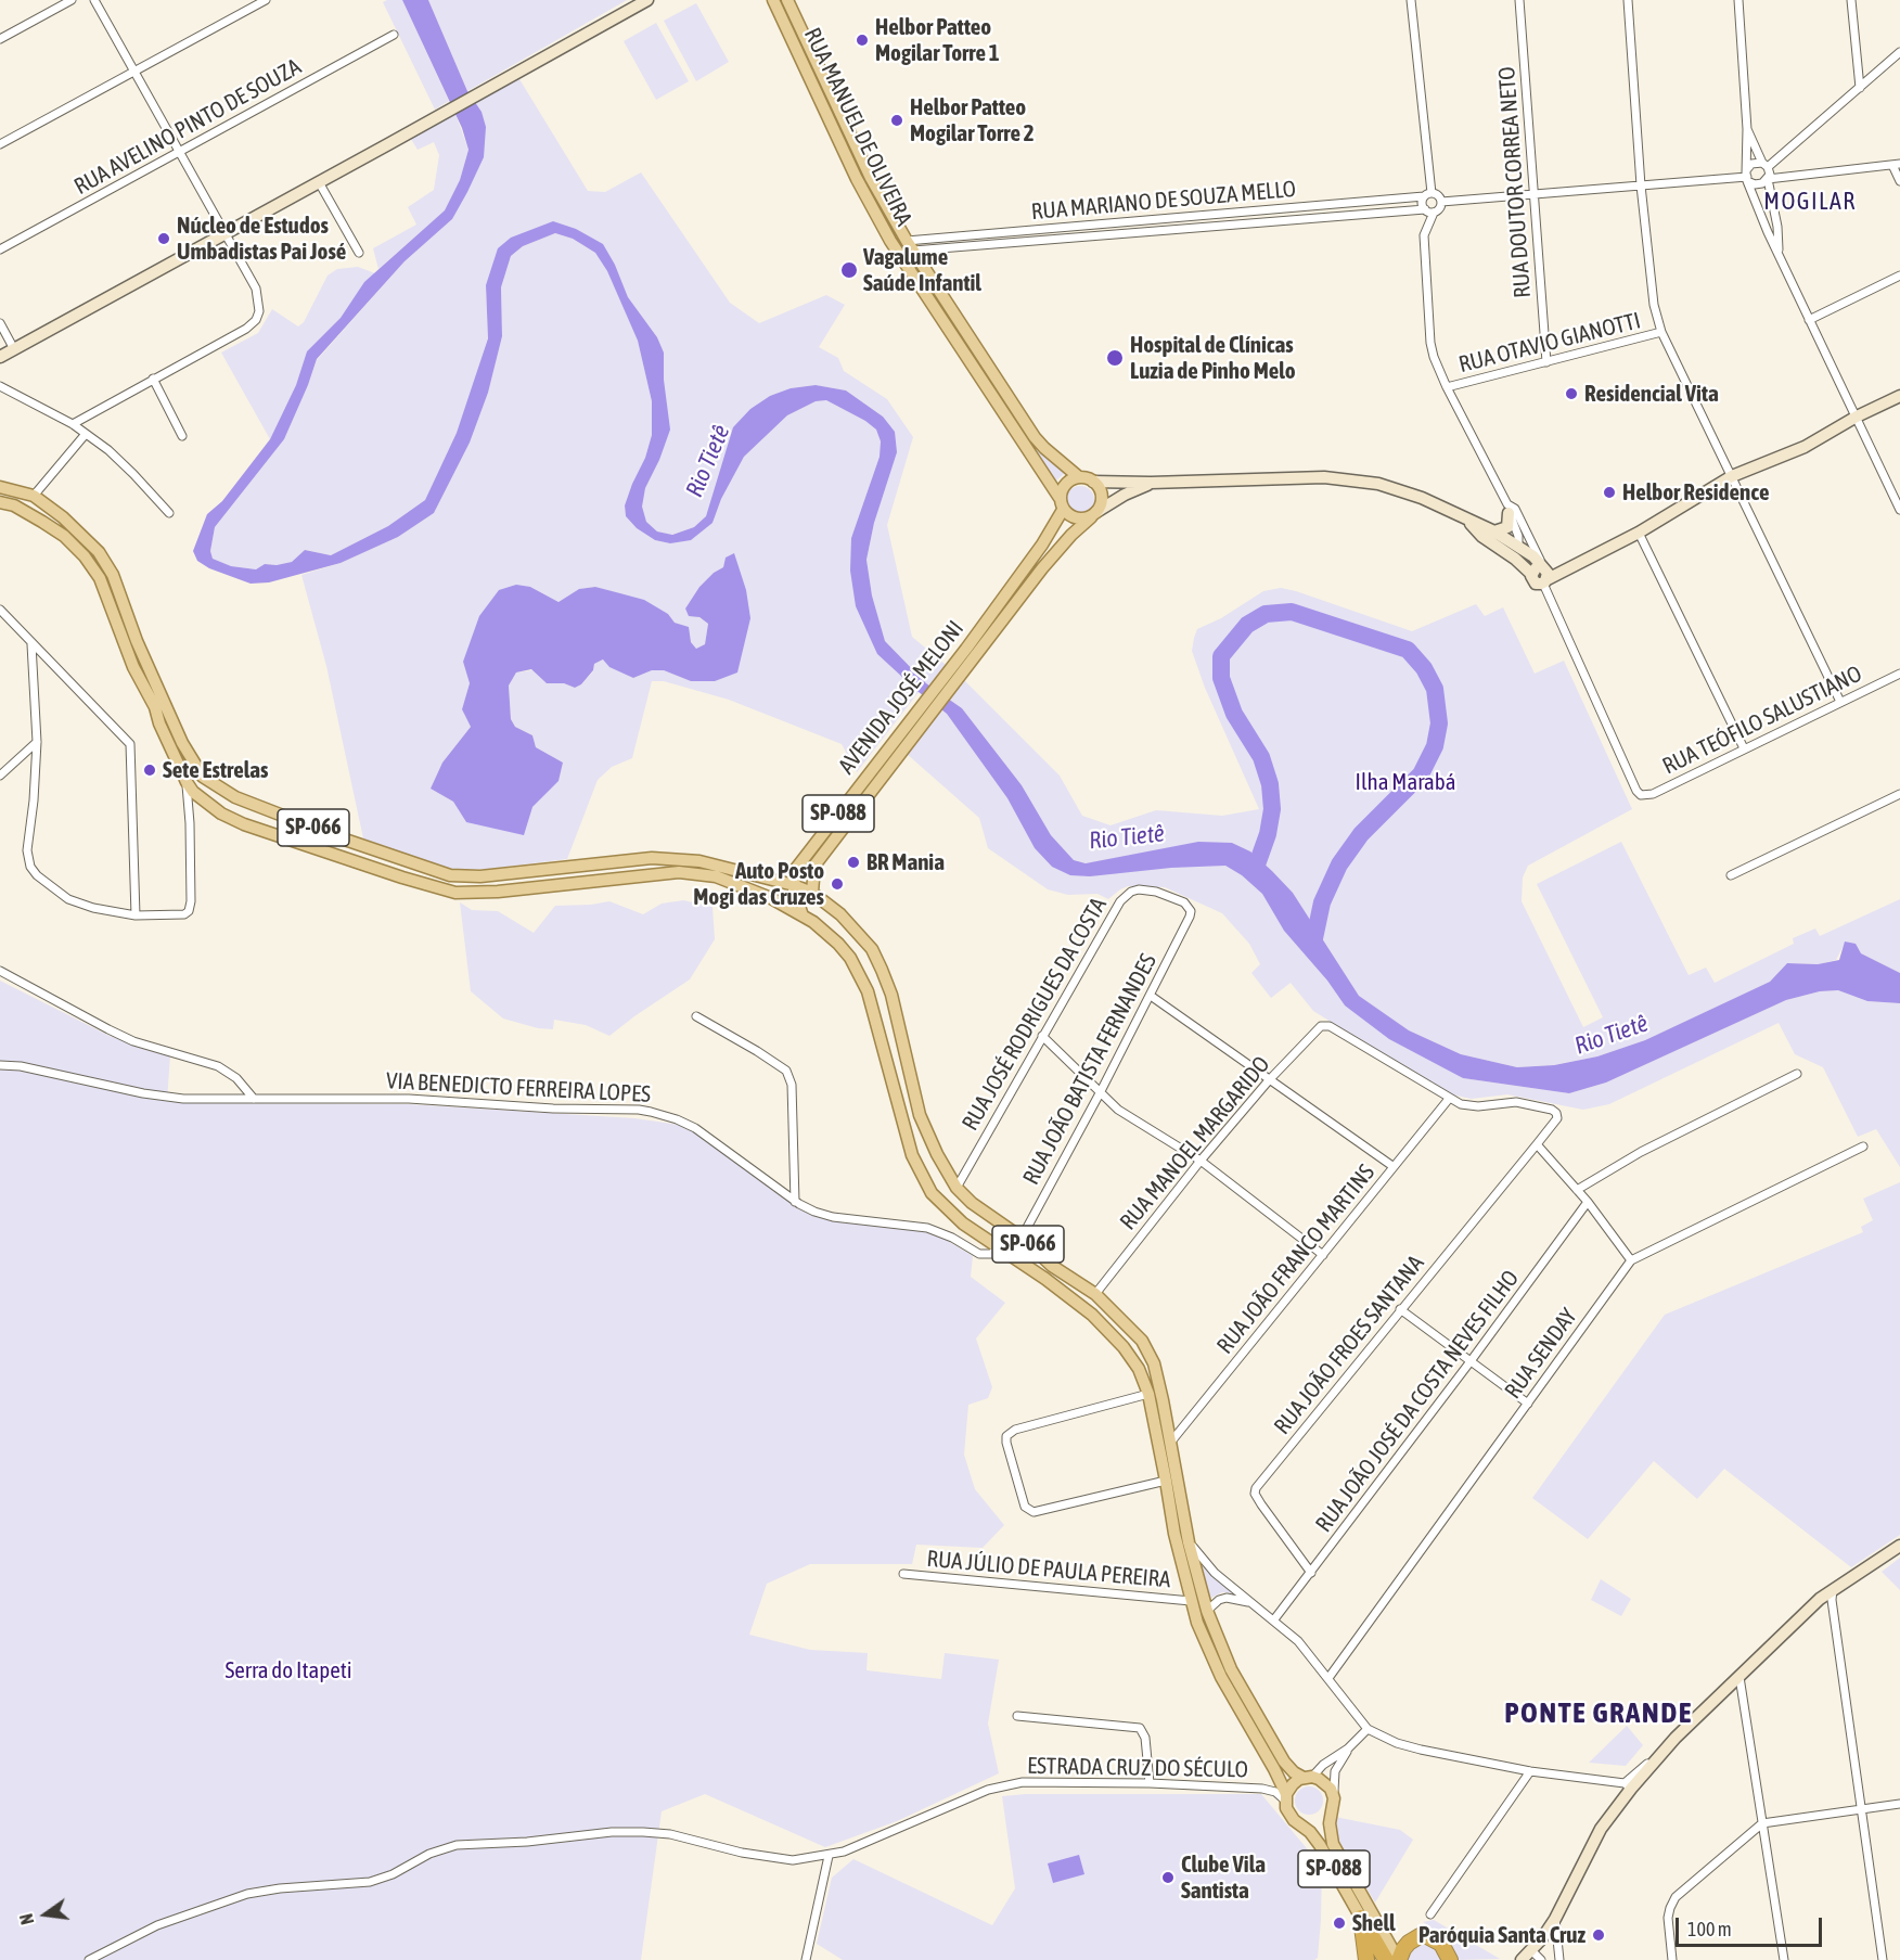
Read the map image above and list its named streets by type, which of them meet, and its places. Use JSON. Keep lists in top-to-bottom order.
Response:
{
  "streets": {
    "highway": ["SP-088"],
    "main road": ["RUA MANUEL DE OLIVEIRA", "AVENIDA JOSÉ MELONI", "SP-066"],
    "street": [
      "RUA AVELINO PINTO DE SOUZA",
      "RUA DOUTOR CORREA NETO",
      "RUA MARIANO DE SOUZA MELLO",
      "RUA OTAVIO GIANOTTI",
      "RUA TEÓFILO SALUSTIANO",
      "RUA JOSÉ RODRIGUES DA COSTA",
      "RUA JOÃO BATISTA FERNANDES",
      "VIA BENEDICTO FERREIRA LOPES",
      "RUA MANOEL MARGARIDO",
      "RUA JOÃO FRANCO MARTINS",
      "RUA JOÃO FROES SANTANA",
      "RUA SENDAY",
      "RUA JOÃO JOSÉ DA COSTA NEVES FILHO",
      "RUA JÚLIO DE PAULA PEREIRA",
      "ESTRADA CRUZ DO SÉCULO"
    ]
  },
  "crossings": [
    ["RUA MANUEL DE OLIVEIRA", "RUA MARIANO DE SOUZA MELLO"],
    ["RUA MANUEL DE OLIVEIRA", "AVENIDA JOSÉ MELONI"],
    ["RUA MANUEL DE OLIVEIRA", "SP-088"],
    ["RUA DOUTOR CORREA NETO", "RUA OTAVIO GIANOTTI"],
    ["AVENIDA JOSÉ MELONI", "SP-088"],
    ["AVENIDA JOSÉ MELONI", "SP-066"],
    ["SP-088", "SP-066"],
    ["SP-088", "ESTRADA CRUZ DO SÉCULO"],
    ["SP-066", "RUA JOSÉ RODRIGUES DA COSTA"],
    ["SP-066", "RUA JOÃO BATISTA FERNANDES"],
    ["SP-066", "VIA BENEDICTO FERREIRA LOPES"],
    ["SP-066", "RUA MANOEL MARGARIDO"],
    ["SP-066", "RUA JOÃO FRANCO MARTINS"],
    ["SP-066", "RUA JÚLIO DE PAULA PEREIRA"],
    ["SP-066", "ESTRADA CRUZ DO SÉCULO"],
    ["RUA JOSÉ RODRIGUES DA COSTA", "RUA JOÃO BATISTA FERNANDES"],
    ["RUA MANOEL MARGARIDO", "RUA JOÃO FRANCO MARTINS"],
    ["RUA MANOEL MARGARIDO", "RUA JOÃO FROES SANTANA"],
    ["RUA JOÃO FRANCO MARTINS", "RUA JOÃO FROES SANTANA"],
    ["RUA JOÃO FROES SANTANA", "RUA JOÃO JOSÉ DA COSTA NEVES FILHO"]
  ],
  "districts": ["MOGILAR", "PONTE GRANDE"],
  "water": ["Rio Tietê"],
  "parks": ["Ilha Marabá", "Serra do Itapeti"],
  "places": [
    "Helbor Patteo Mogilar Torre 1",
    "Helbor Patteo Mogilar Torre 2",
    "Núcleo de Estudos Umbadistas Pai José",
    "Vagalume Saúde Infantil",
    "Hospital de Clínicas Luzia de Pinho Melo",
    "Residencial Vita",
    "Helbor Residence",
    "Sete Estrelas",
    "BR Mania",
    "Auto Posto Mogi das Cruzes",
    "Clube Vila Santista",
    "Shell",
    "Paróquia Santa Cruz"
  ],
  "scale_bar": "100 m",
  "north": "left"
}
